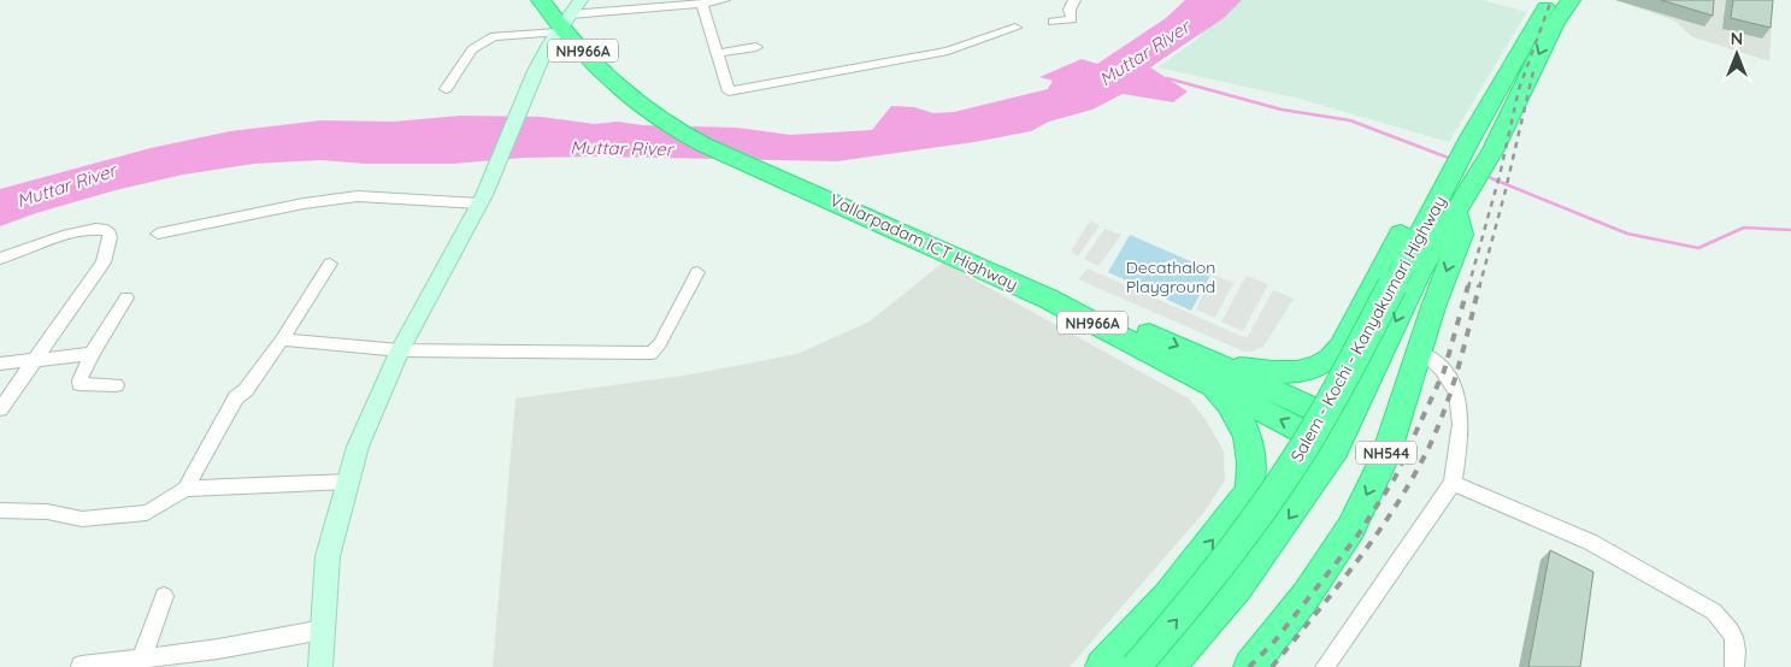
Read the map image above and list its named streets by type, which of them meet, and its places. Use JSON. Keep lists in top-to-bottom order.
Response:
{
  "streets": {
    "highway": [
      "NH966A",
      "Vallarpadam ICT Highway",
      "Salem - Kochi - Kanyakumari Highway",
      "NH544"
    ]
  },
  "crossings": [
    ["Vallarpadam ICT Highway", "Salem - Kochi - Kanyakumari Highway"],
    ["Salem - Kochi - Kanyakumari Highway", "NH544"]
  ],
  "water": ["Muttar River"],
  "parks": ["Decathalon Playground"],
  "north": "top"
}
